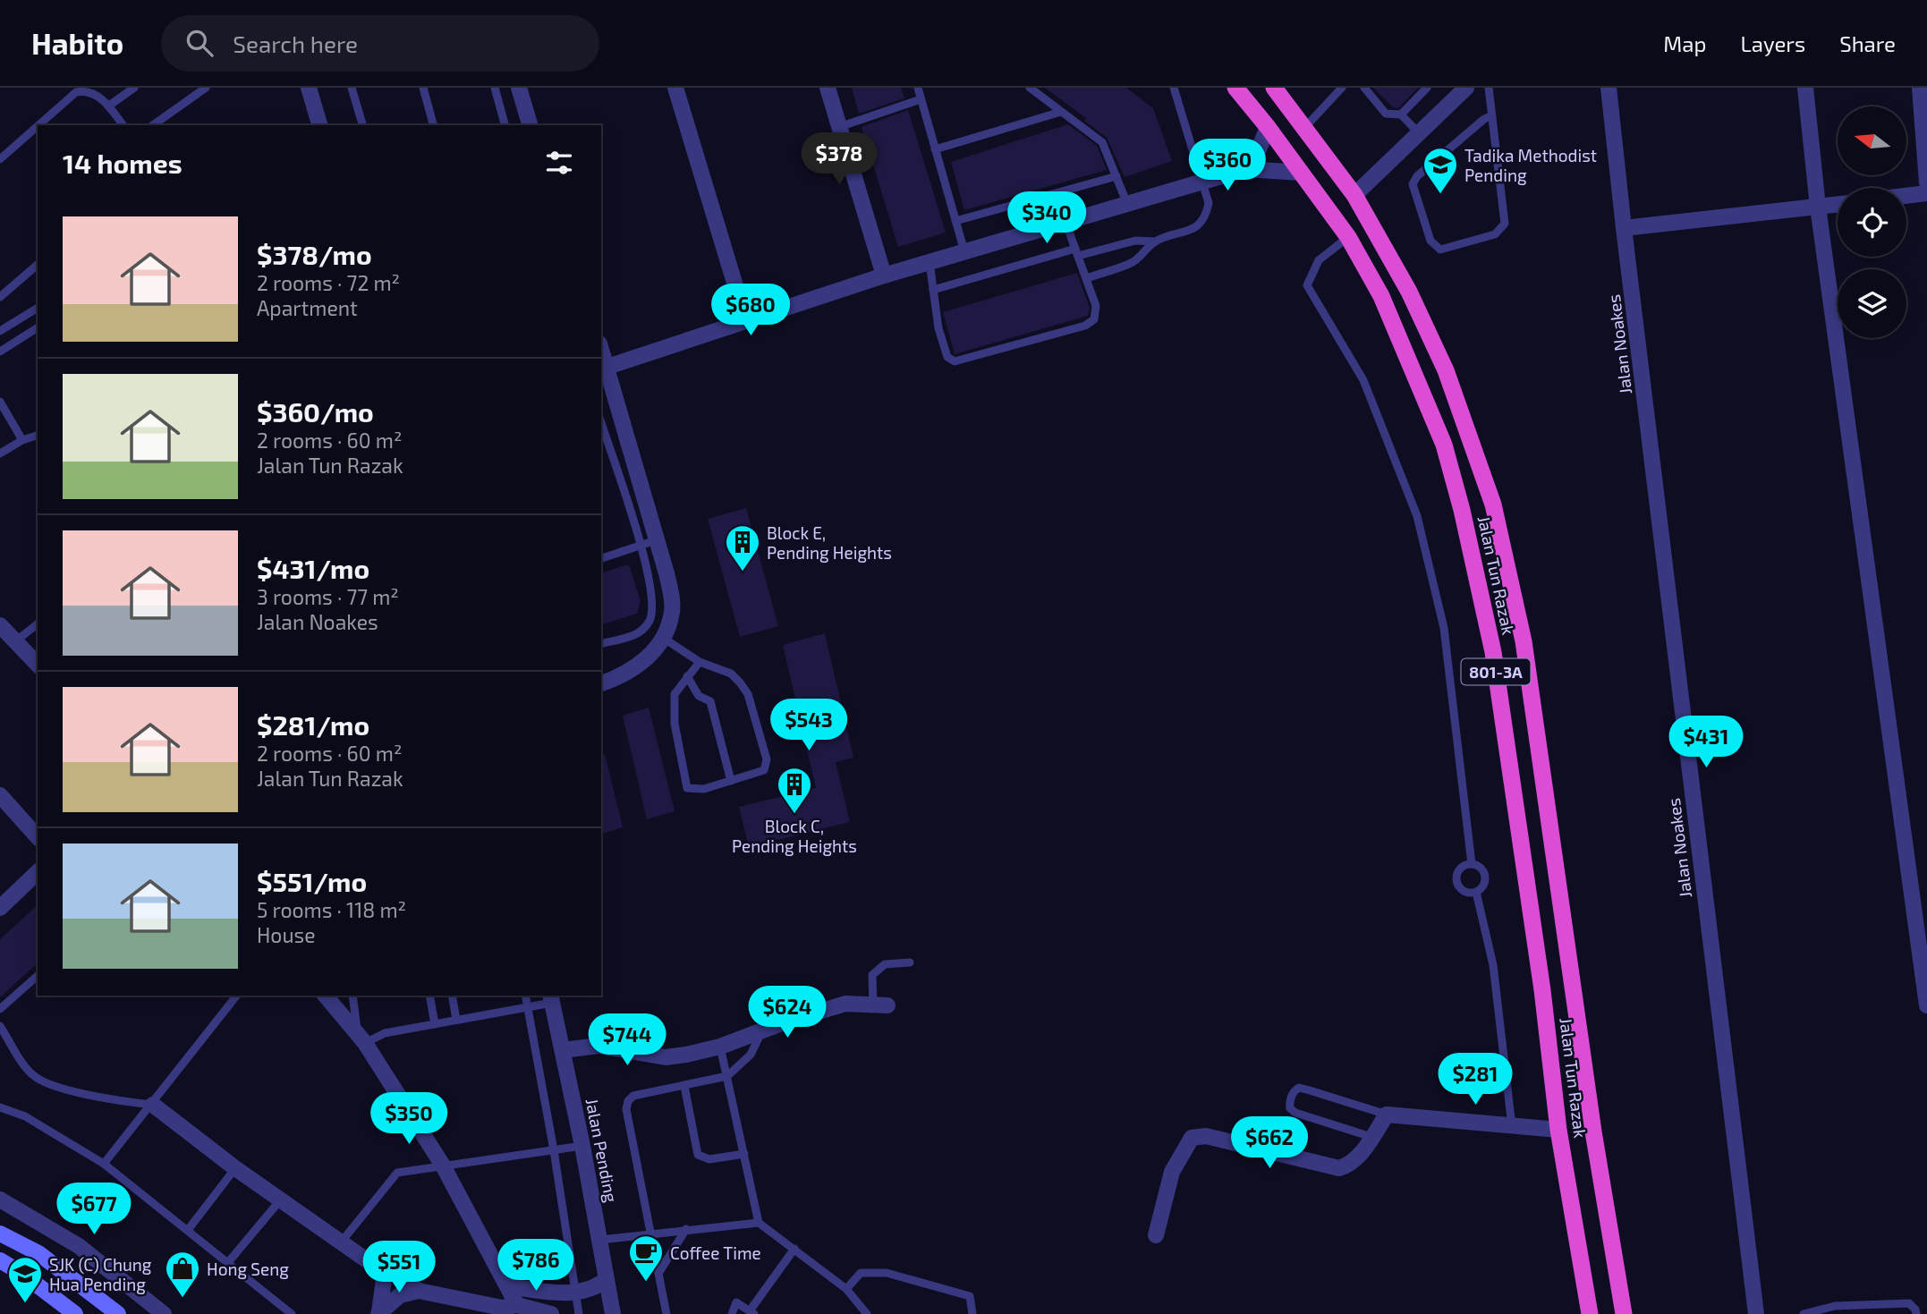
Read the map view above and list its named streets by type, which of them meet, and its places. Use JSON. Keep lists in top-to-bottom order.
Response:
{
  "streets": {
    "highway": ["Jalan Tun Razak", "801-3A"],
    "street": ["Jalan Noakes", "Jalan Pending"]
  },
  "places": {
    "school or university": ["Tadika Methodist Pending", "SJK (C) Chung Hua Pending"],
    "building": ["Block E, Pending Heights", "Block C, Pending Heights"],
    "cafe": ["Coffee Time"],
    "shop": ["Hong Seng"]
  },
  "north": "left",
  "page": {
    "header": "Habito",
    "search": "Search here",
    "nav": ["Map", "Layers", "Share"],
    "heading": "14 homes",
    "price": [
      "$378",
      "$360",
      "$340",
      "$680",
      "$543",
      "$431",
      "$624",
      "$744",
      "$281",
      "$350",
      "$662",
      "$677",
      "$786",
      "$551"
    ],
    "list": [
      {
        "name": "$378/mo",
        "note": "2 rooms · 72 m² · Apartment"
      },
      {
        "name": "$360/mo",
        "note": "2 rooms · 60 m² · Jalan Tun Razak"
      },
      {
        "name": "$431/mo",
        "note": "3 rooms · 77 m² · Jalan Noakes"
      },
      {
        "name": "$281/mo",
        "note": "2 rooms · 60 m² · Jalan Tun Razak"
      },
      {
        "name": "$551/mo",
        "note": "5 rooms · 118 m² · House"
      }
    ]
  }
}
